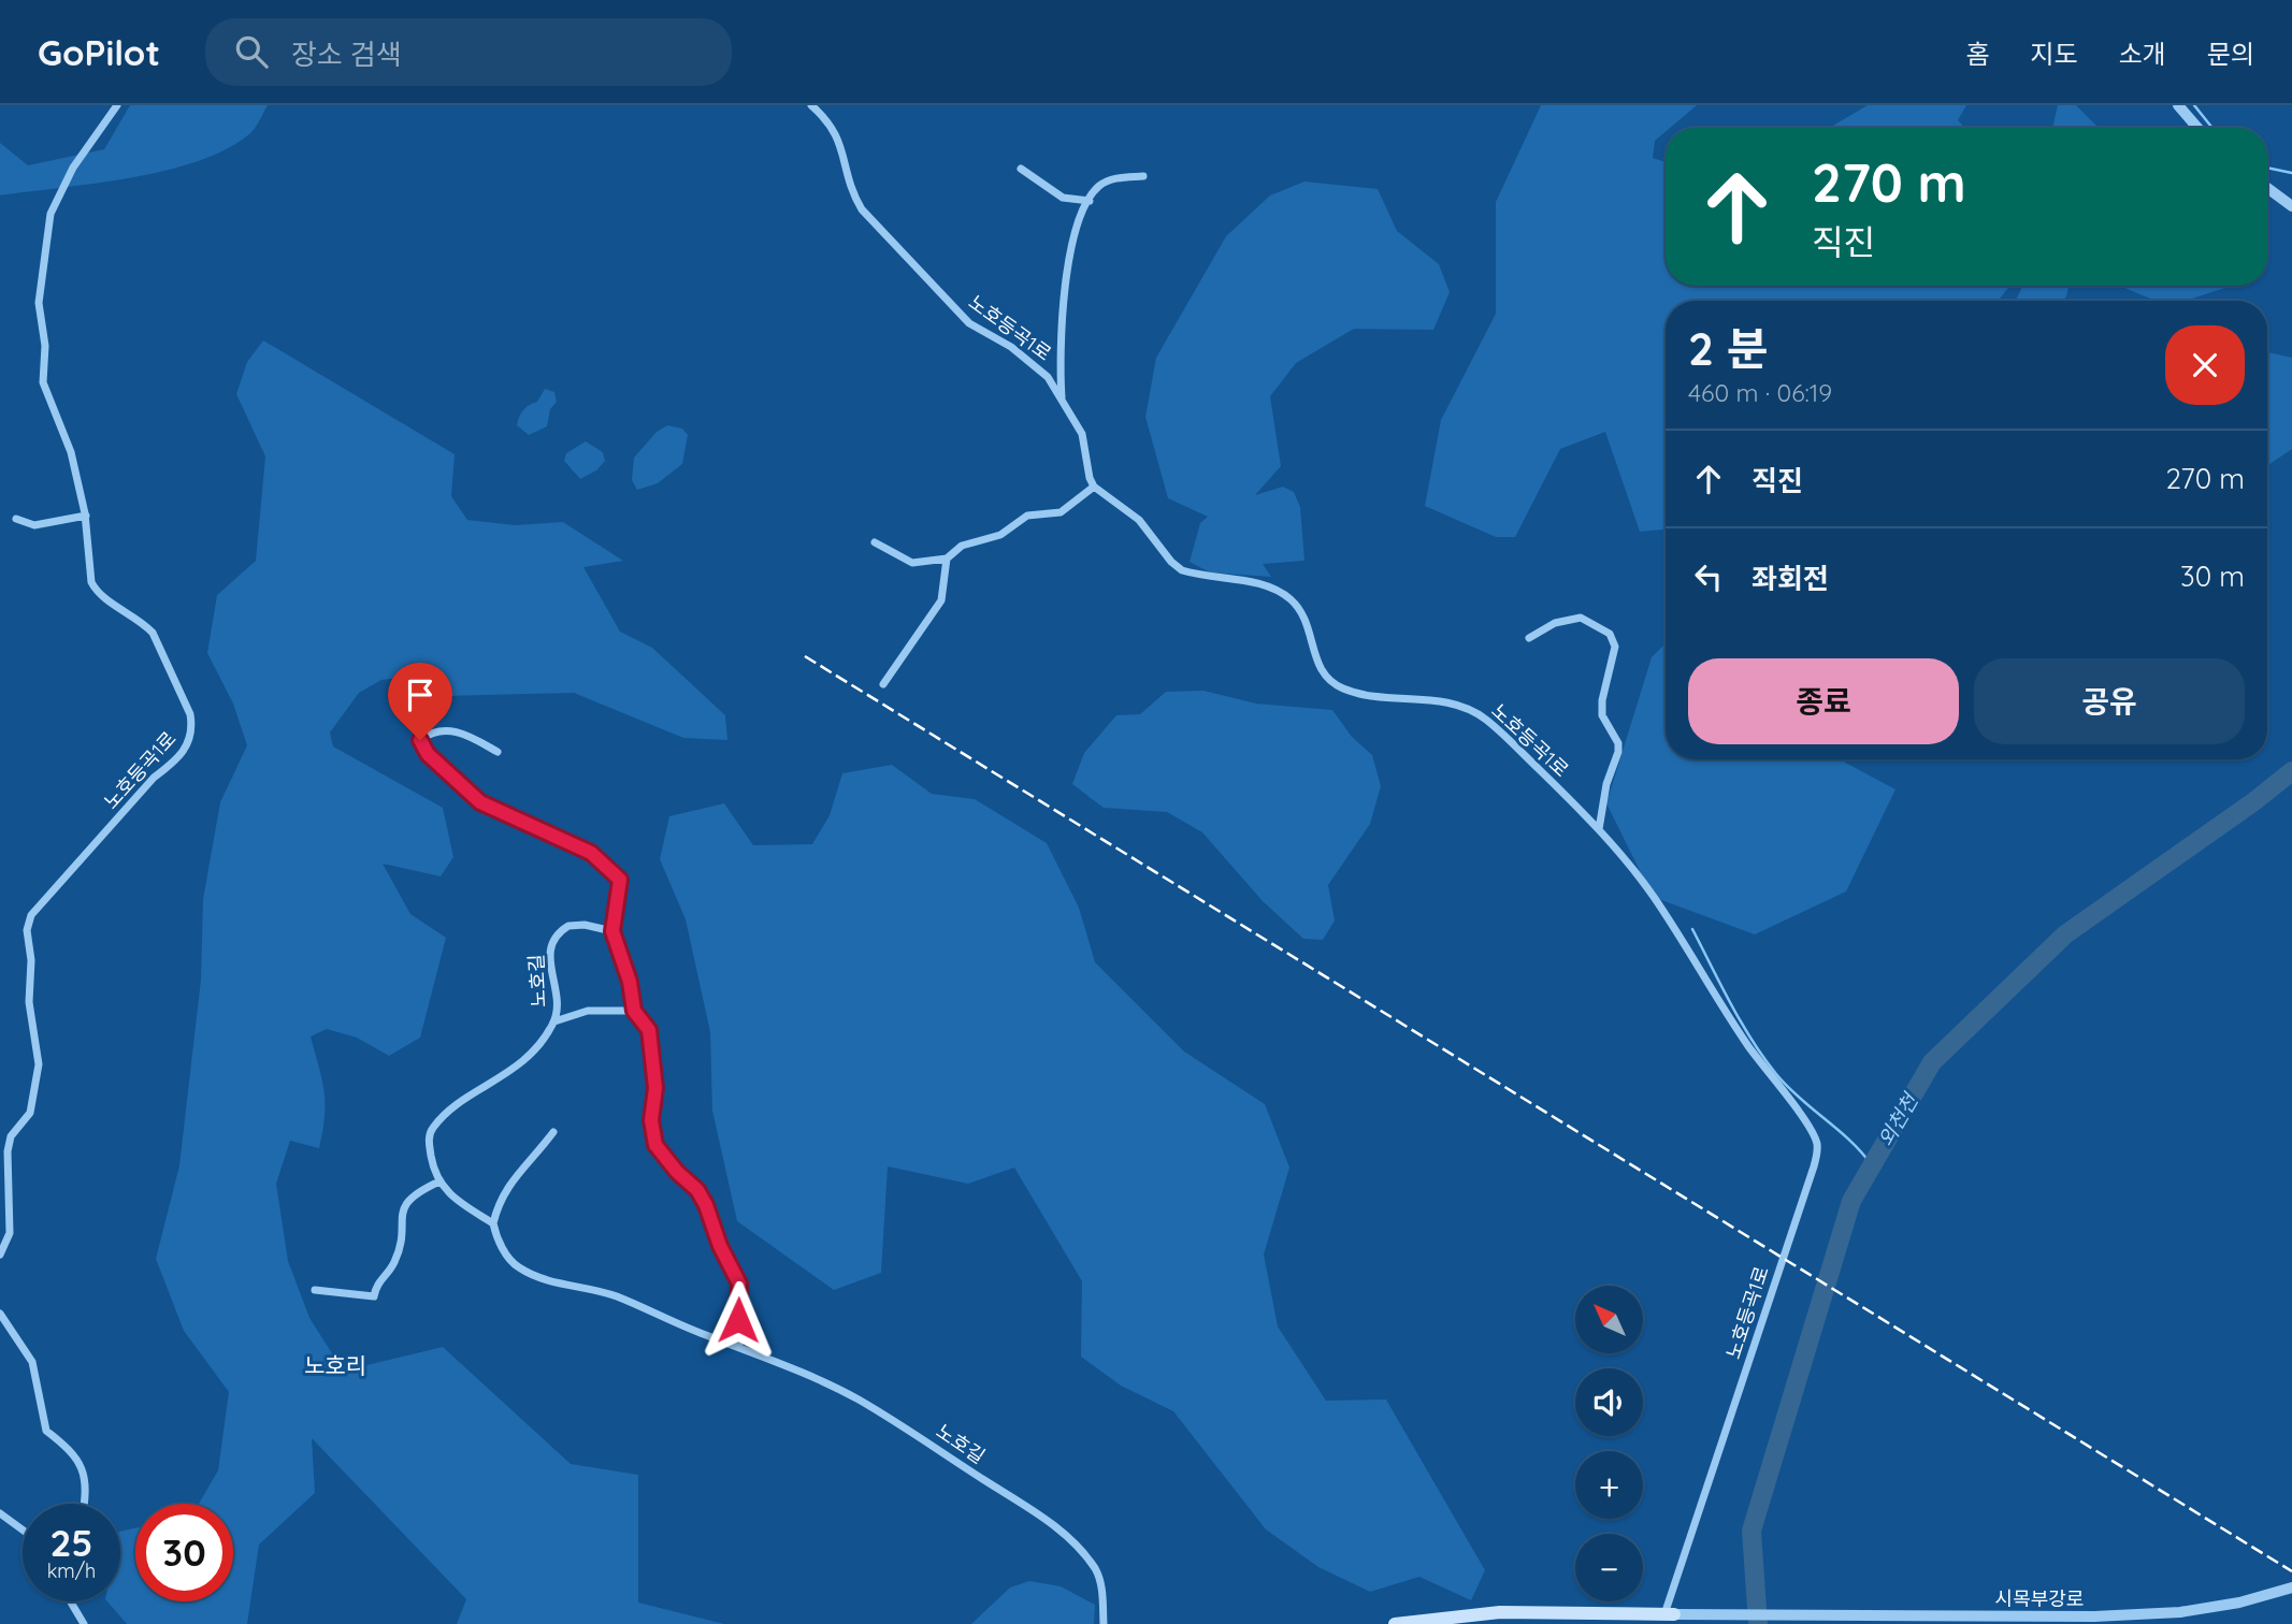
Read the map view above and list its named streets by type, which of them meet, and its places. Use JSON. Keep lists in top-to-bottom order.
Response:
{
  "streets": {
    "street": ["노호등곡1로", "노호길", "시목부강로"]
  },
  "crossings": [
    ["노호등곡1로", "시목부강로"]
  ],
  "districts": ["노호리"],
  "water": ["외천천"],
  "north": "top left",
  "page": {
    "header": "GoPilot",
    "search": "장소 검색",
    "nav": [
      "홈",
      "지도",
      "소개",
      "문의"
    ],
    "turn": ["270 m", "직진"],
    "heading": ["2 분", "460 m · 06:19"],
    "list": [
      {
        "name": "직진",
        "value": "270 m"
      },
      {
        "name": "좌회전",
        "value": "30 m"
      }
    ],
    "buttons": ["종료", "공유"],
    "map_buttons": ["+", "−"],
    "speed": "25 km/h",
    "limit": "30"
  }
}
